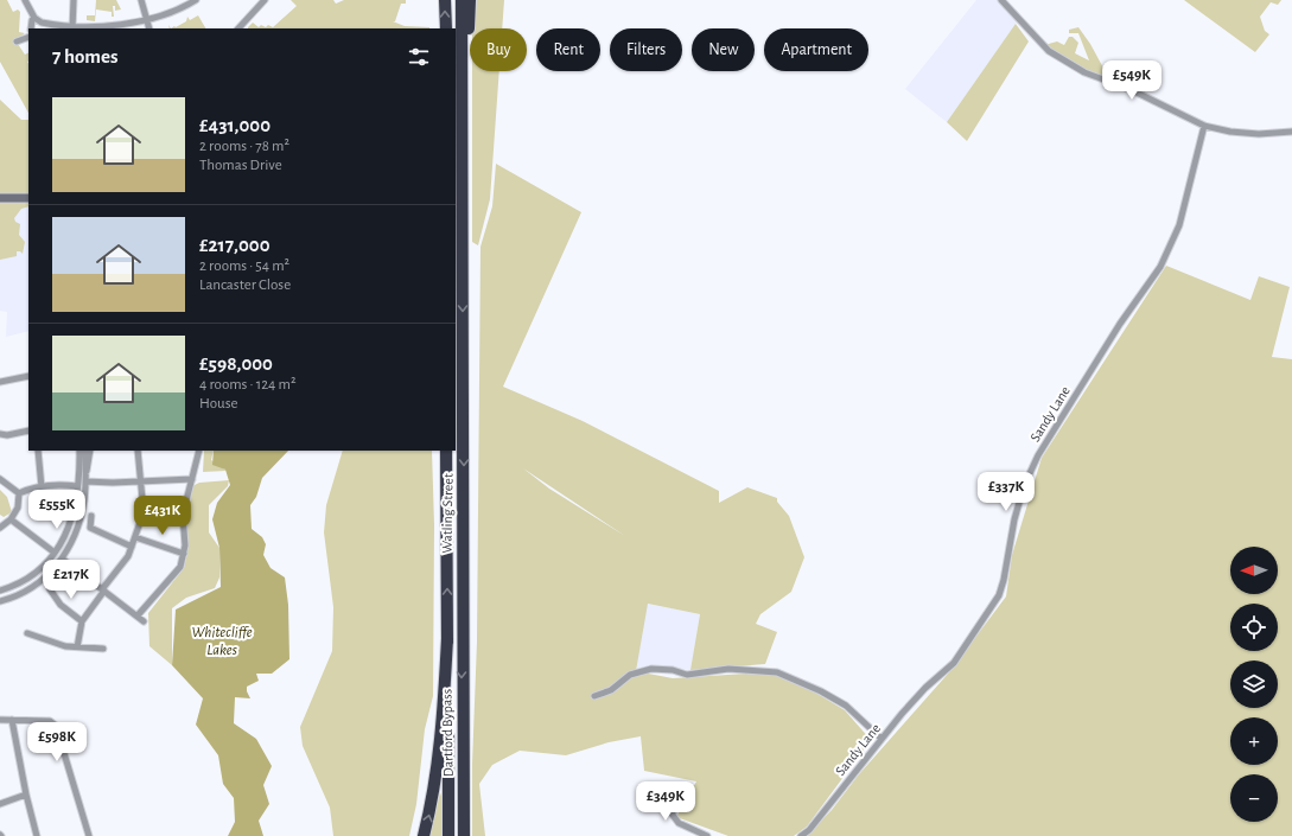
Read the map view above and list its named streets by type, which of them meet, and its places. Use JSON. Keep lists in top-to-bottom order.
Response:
{
  "streets": {
    "highway": ["Watling Street", "Dartford Bypass"],
    "street": ["Sandy Lane"]
  },
  "crossings": [
    ["Watling Street", "Dartford Bypass"]
  ],
  "water": ["Whitecliffe Lakes"],
  "north": "left",
  "page": {
    "chip": [
      "Buy",
      "Rent",
      "Filters",
      "New",
      "Apartment"
    ],
    "heading": "7 homes",
    "price": [
      "£549K",
      "£337K",
      "£555K",
      "£431K",
      "£217K",
      "£598K",
      "£349K"
    ],
    "list": [
      {
        "name": "£431,000",
        "note": "2 rooms · 78 m² · Thomas Drive"
      },
      {
        "name": "£217,000",
        "note": "2 rooms · 54 m² · Lancaster Close"
      },
      {
        "name": "£598,000",
        "note": "4 rooms · 124 m² · House"
      }
    ],
    "map_buttons": ["+", "−"]
  }
}
